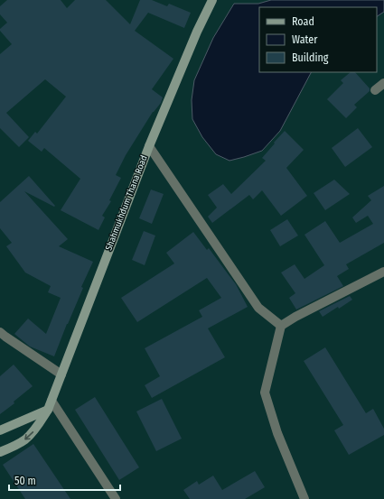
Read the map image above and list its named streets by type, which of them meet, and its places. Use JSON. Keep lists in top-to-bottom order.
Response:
{
  "streets": {
    "main road": ["Shahmukhdum Thana Road"]
  },
  "legend": ["Road", "Water", "Building"],
  "scale_bar": "50 m"
}
